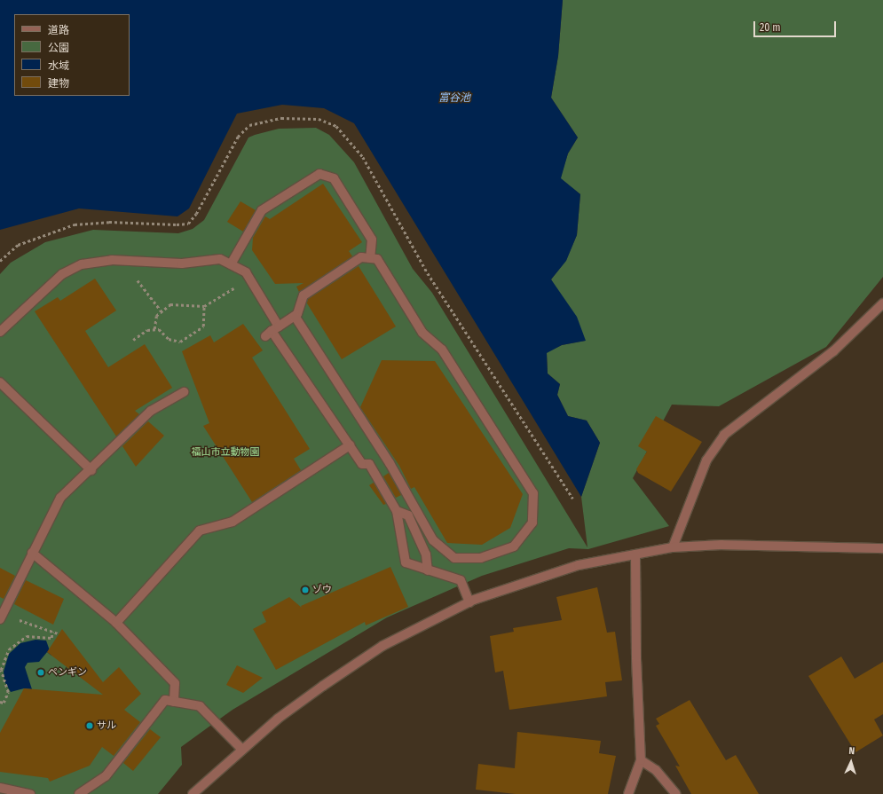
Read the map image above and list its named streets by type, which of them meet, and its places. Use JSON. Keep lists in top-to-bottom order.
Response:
{
  "water": ["富谷池"],
  "parks": ["福山市立動物園"],
  "places": ["ゾウ", "ペンギン", "サル"],
  "legend": [
    "道路",
    "公園",
    "水域",
    "建物"
  ],
  "scale_bar": "20 m",
  "north": "top"
}
